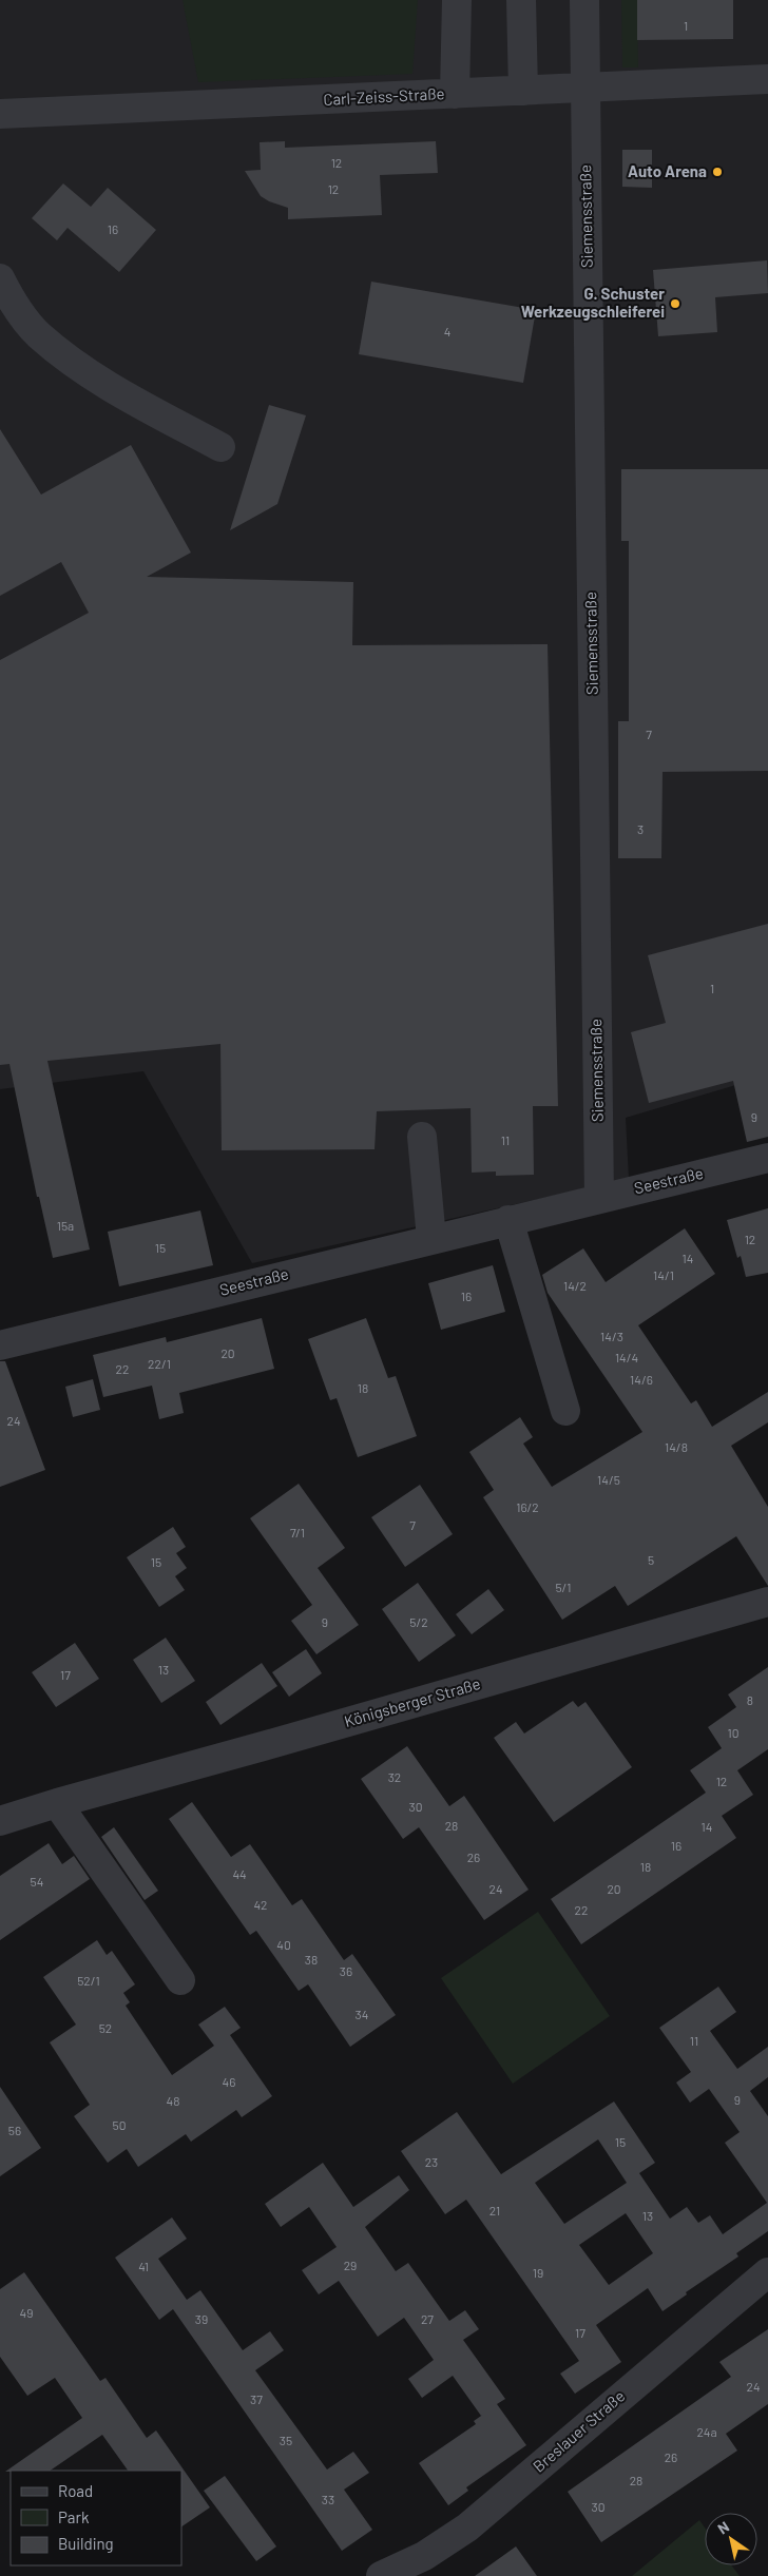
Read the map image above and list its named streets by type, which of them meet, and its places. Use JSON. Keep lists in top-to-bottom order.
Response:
{
  "streets": {
    "street": [
      "Carl-Zeiss-Straße",
      "Siemensstraße",
      "Seestraße",
      "Königsberger Straße",
      "Breslauer Straße"
    ]
  },
  "crossings": [
    ["Carl-Zeiss-Straße", "Siemensstraße"],
    ["Siemensstraße", "Seestraße"]
  ],
  "places": ["Auto Arena", "G. Schuster Werkzeugschleiferei"],
  "house_numbers": [
    "1",
    "12",
    "12",
    "16",
    "4",
    "7",
    "3",
    "1",
    "9",
    "11",
    "15a",
    "12",
    "15",
    "14",
    "14/1",
    "14/2",
    "16",
    "14/3",
    "20",
    "14/4",
    "22/1",
    "22",
    "14/6",
    "18",
    "24",
    "14/8",
    "14/5",
    "16/2",
    "7",
    "7/1",
    "5",
    "15",
    "5/1",
    "9",
    "5/2",
    "13",
    "17",
    "8",
    "10",
    "32",
    "12",
    "30",
    "28",
    "14",
    "16",
    "26",
    "18",
    "44",
    "54",
    "24",
    "20",
    "42",
    "22",
    "40",
    "38",
    "36",
    "52/1",
    "34",
    "52",
    "11",
    "46",
    "9",
    "48",
    "50",
    "56",
    "15",
    "23",
    "21",
    "13",
    "29",
    "41",
    "19",
    "49",
    "39",
    "27",
    "17",
    "24",
    "37",
    "24a",
    "35",
    "26",
    "28",
    "33",
    "30"
  ],
  "legend": ["Road", "Park", "Building"],
  "north": "top left"
}
